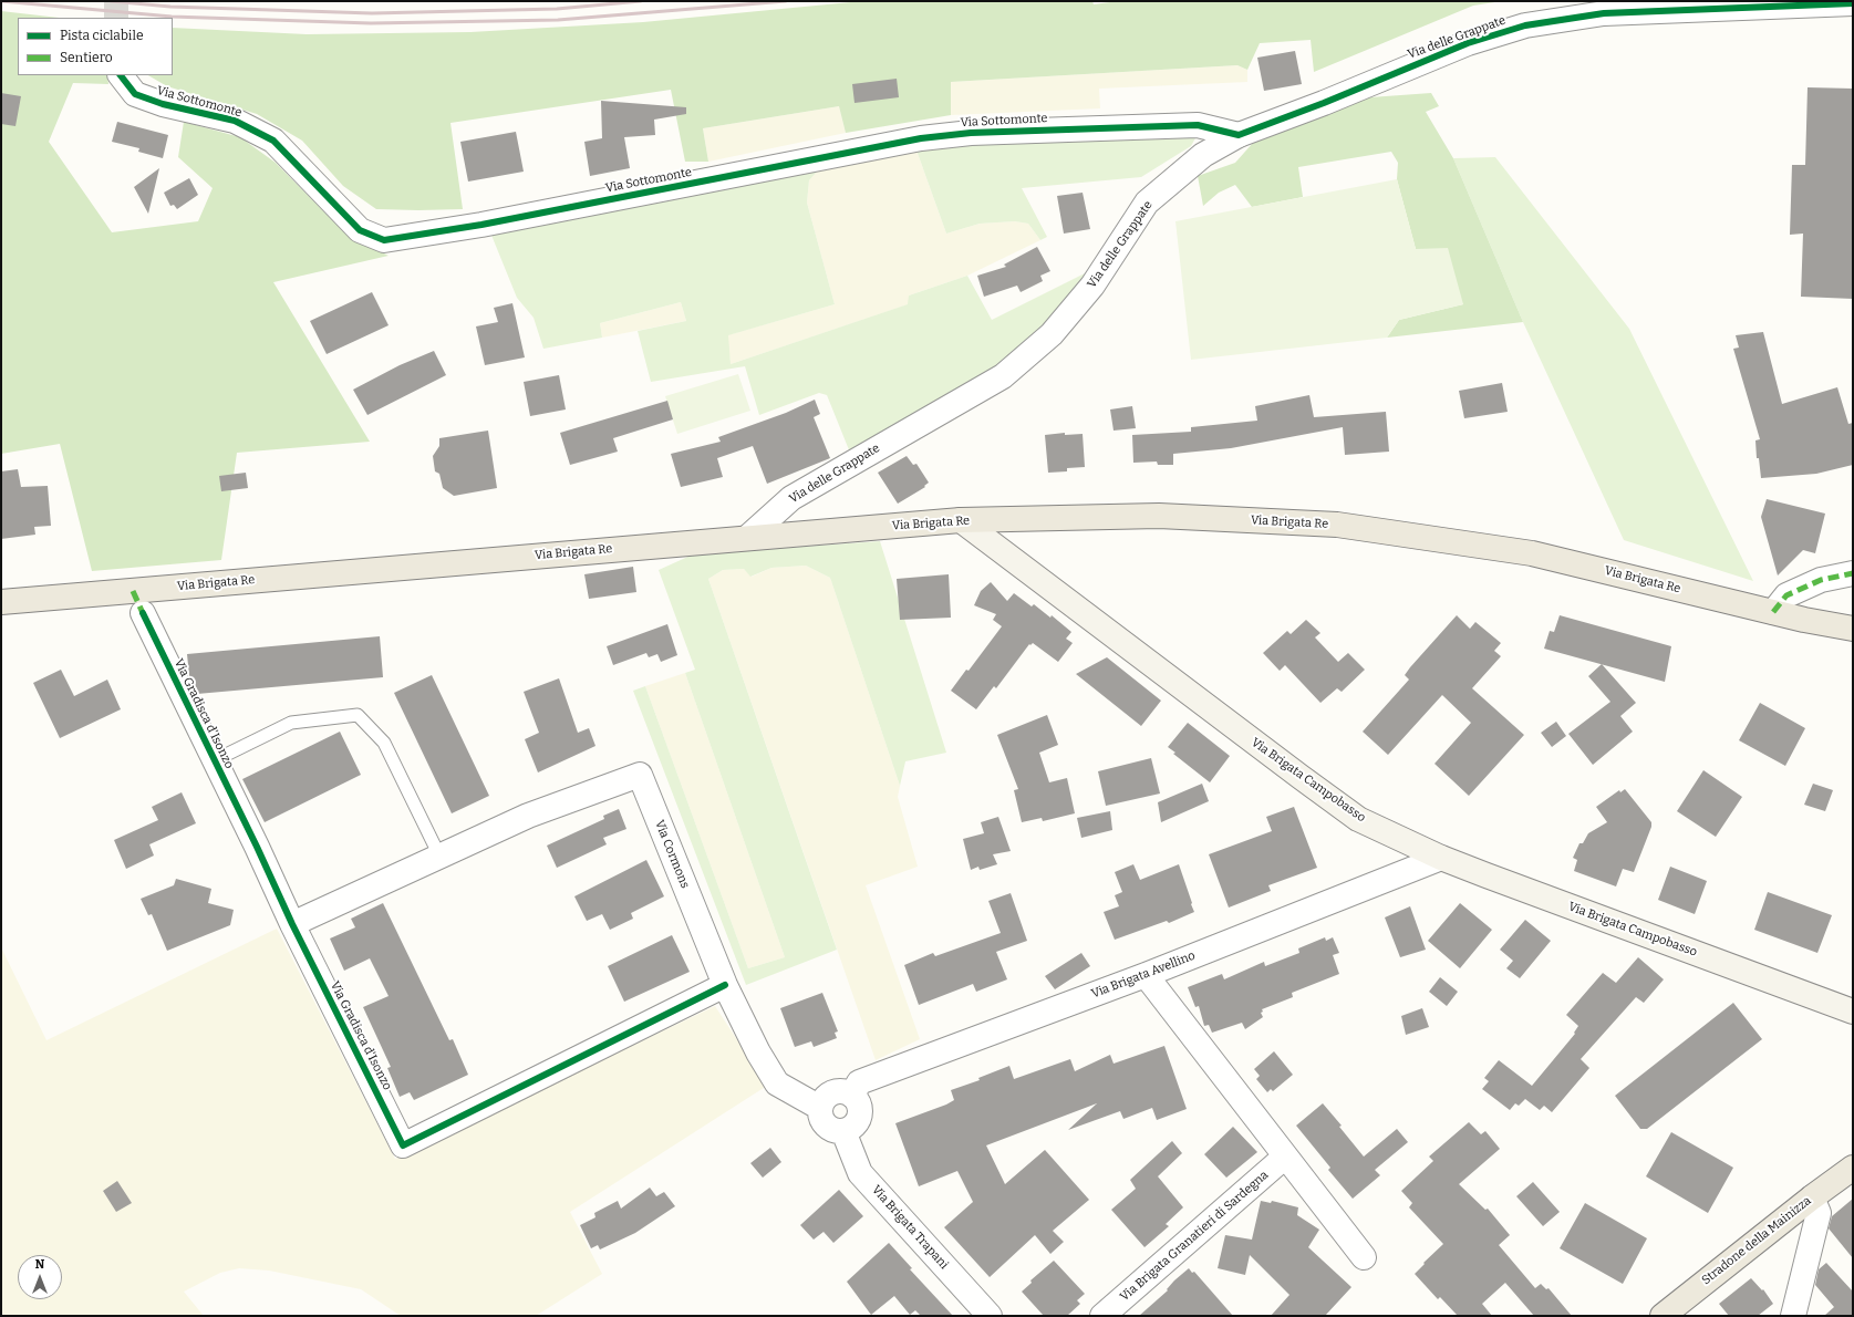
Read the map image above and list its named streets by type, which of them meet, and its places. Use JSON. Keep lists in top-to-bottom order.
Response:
{
  "streets": {
    "main road": ["Via Brigata Re", "Via Brigata Campobasso", "Stradone della Mainizza"],
    "street": [
      "Via delle Grappate",
      "Via Sottomonte",
      "Via Gradisca d'Isonzo",
      "Via Cormons",
      "Via Brigata Avellino",
      "Via Brigata Trapani",
      "Via Brigata Granatieri di Sardegna"
    ]
  },
  "crossings": [
    ["Via delle Grappate", "Via Sottomonte"],
    ["Via delle Grappate", "Via Brigata Re"],
    ["Via Brigata Re", "Via Brigata Campobasso"],
    ["Via Gradisca d'Isonzo", "Via Cormons"],
    ["Via Brigata Campobasso", "Via Brigata Avellino"],
    ["Via Cormons", "Via Brigata Avellino"],
    ["Via Cormons", "Via Brigata Trapani"],
    ["Via Brigata Avellino", "Via Brigata Trapani"]
  ],
  "legend": ["Pista ciclabile", "Sentiero"],
  "north": "top"
}
